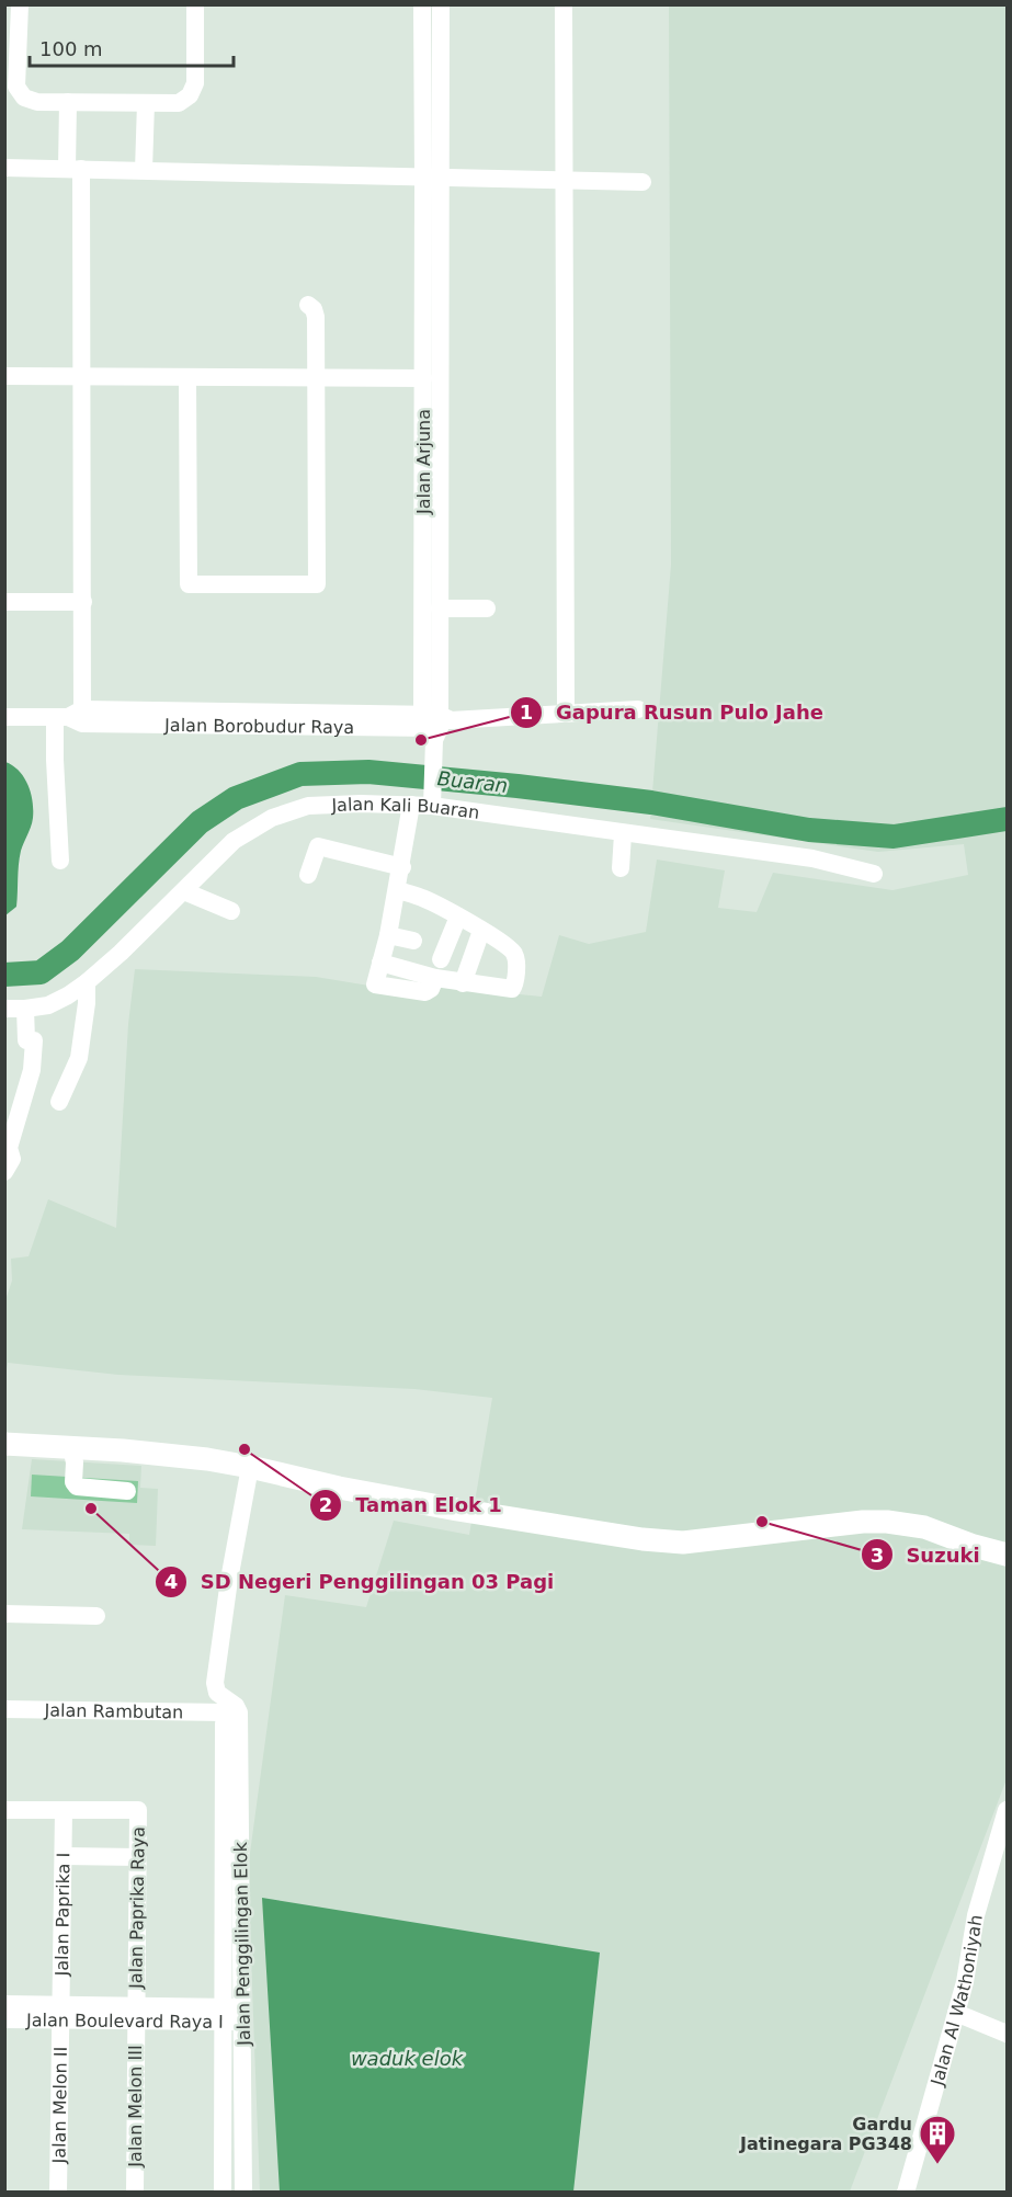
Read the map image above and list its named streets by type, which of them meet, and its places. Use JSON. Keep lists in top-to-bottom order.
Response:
{
  "streets": {
    "street": [
      "Jalan Arjuna",
      "Jalan Borobudur Raya",
      "Jalan Kali Buaran",
      "Jalan Rambutan",
      "Jalan Paprika Raya",
      "Jalan Paprika I",
      "Jalan Penggilingan Elok",
      "Jalan Al Wathoniyah",
      "Jalan Boulevard Raya I",
      "Jalan Melon II",
      "Jalan Melon III"
    ]
  },
  "crossings": [
    ["Jalan Arjuna", "Jalan Borobudur Raya"],
    ["Jalan Arjuna", "Jalan Kali Buaran"],
    ["Jalan Rambutan", "Jalan Penggilingan Elok"],
    ["Jalan Paprika Raya", "Jalan Paprika I"],
    ["Jalan Paprika Raya", "Jalan Boulevard Raya I"],
    ["Jalan Paprika Raya", "Jalan Melon III"],
    ["Jalan Paprika I", "Jalan Boulevard Raya I"],
    ["Jalan Paprika I", "Jalan Melon II"],
    ["Jalan Penggilingan Elok", "Jalan Boulevard Raya I"],
    ["Jalan Boulevard Raya I", "Jalan Melon II"],
    ["Jalan Boulevard Raya I", "Jalan Melon III"]
  ],
  "water": ["Buaran", "waduk elok"],
  "places": {
    "other": [
      "Gapura Rusun Pulo Jahe",
      "Taman Elok 1",
      "SD Negeri Penggilingan 03 Pagi",
      "Suzuki"
    ],
    "building": ["Gardu Jatinegara PG348"]
  },
  "scale_bar": "100 m"
}
